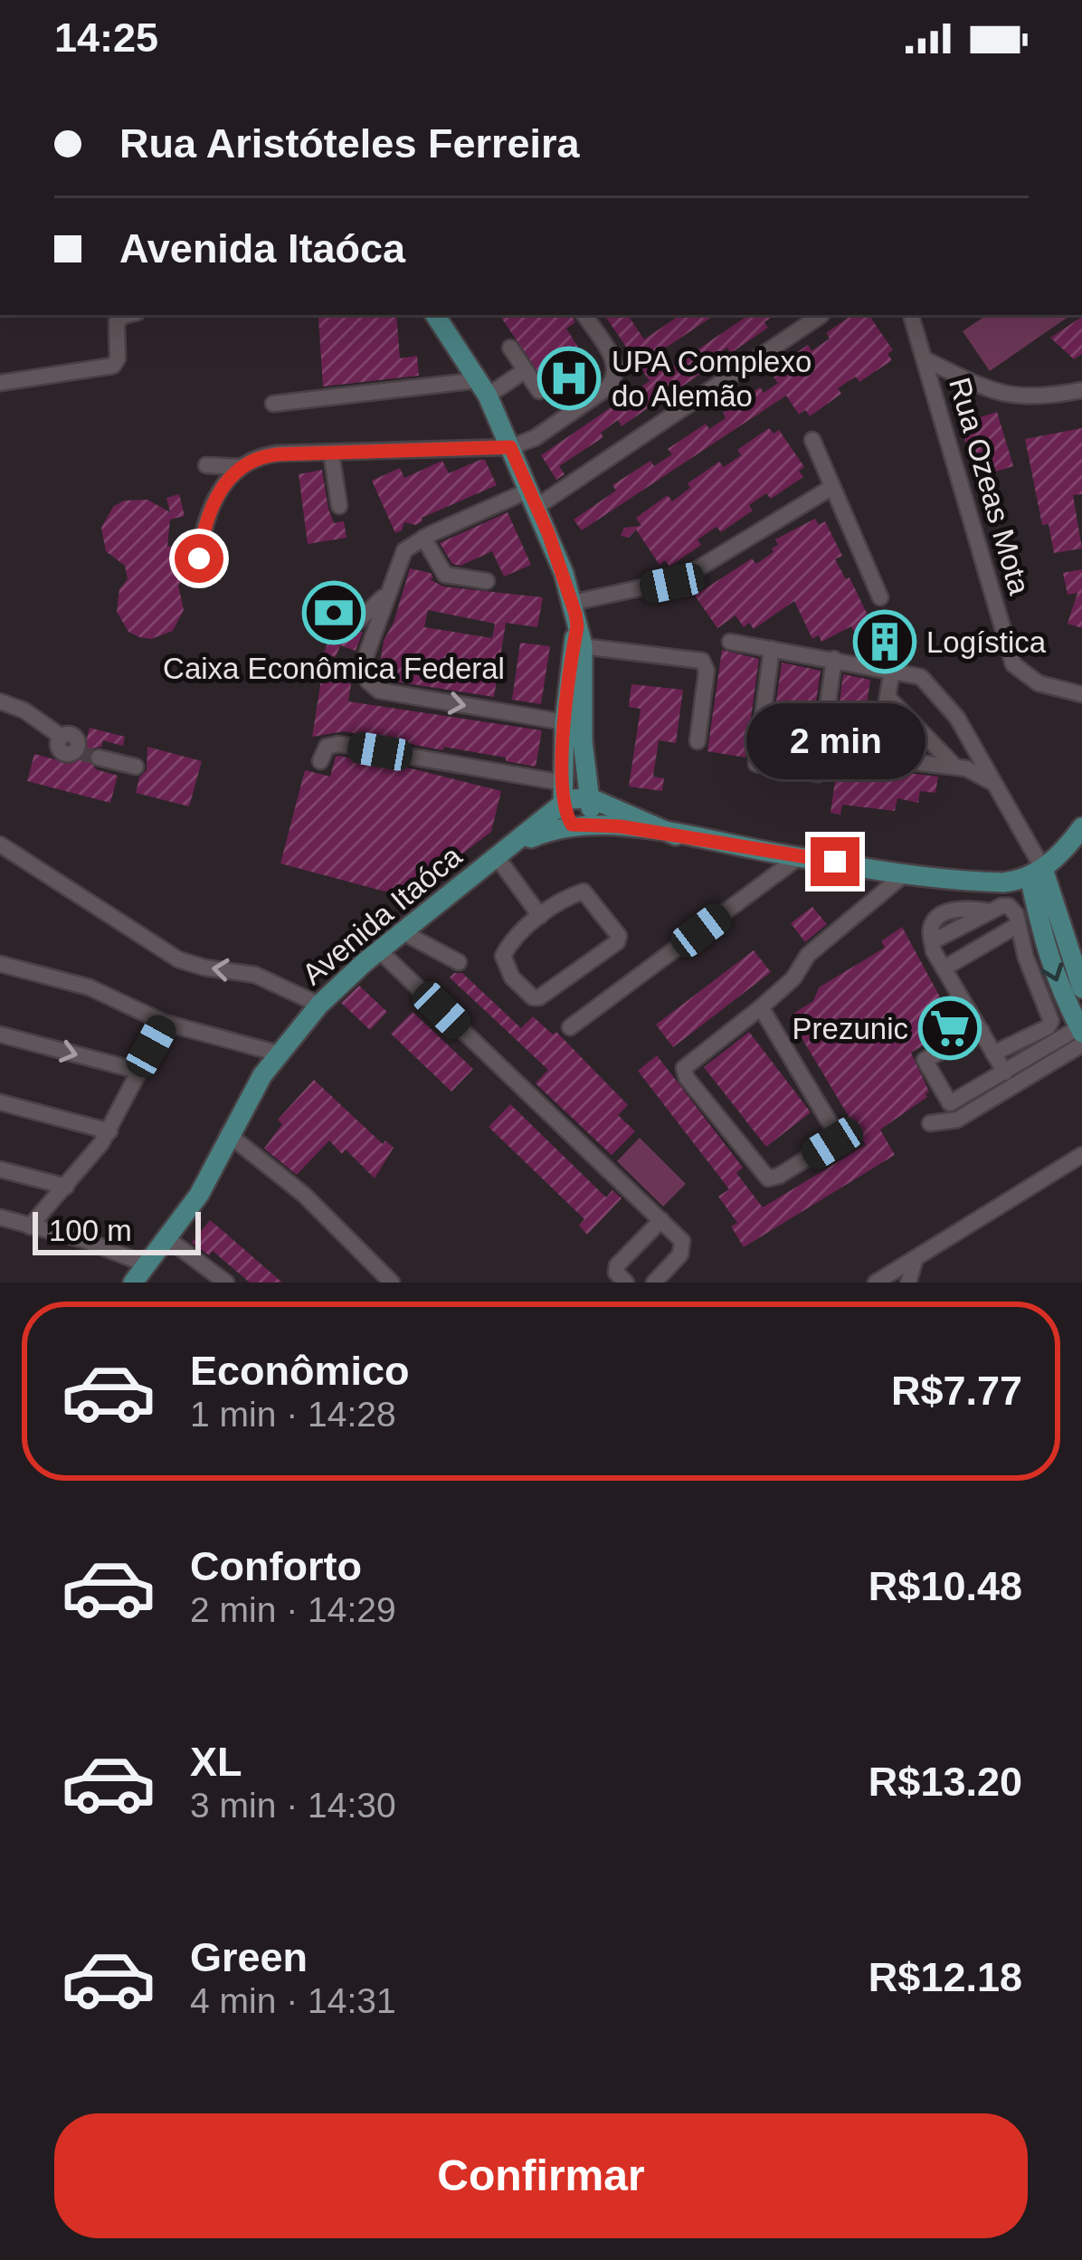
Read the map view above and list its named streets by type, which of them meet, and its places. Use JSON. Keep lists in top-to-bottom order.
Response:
{
  "streets": {
    "main road": ["Avenida Itaóca"],
    "street": ["Rua Ozeas Mota"]
  },
  "places": {
    "hospital": ["UPA Complexo do Alemão"],
    "bank": ["Caixa Econômica Federal"],
    "building": ["Logística"],
    "supermarket": ["Prezunic"]
  },
  "scale_bar": "100 m",
  "page": {
    "status": "14:25",
    "banner": ["Rua Aristóteles Ferreira", "Avenida Itaóca"],
    "bubble": "2 min",
    "scale": "100 m",
    "list": [
      {
        "name": "Econômico",
        "note": "1 min · 14:28",
        "value": "R$7.77"
      },
      {
        "name": "Conforto",
        "note": "2 min · 14:29",
        "value": "R$10.48"
      },
      {
        "name": "XL",
        "note": "3 min · 14:30",
        "value": "R$13.20"
      },
      {
        "name": "Green",
        "note": "4 min · 14:31",
        "value": "R$12.18"
      }
    ],
    "buttons": "Confirmar"
  }
}
